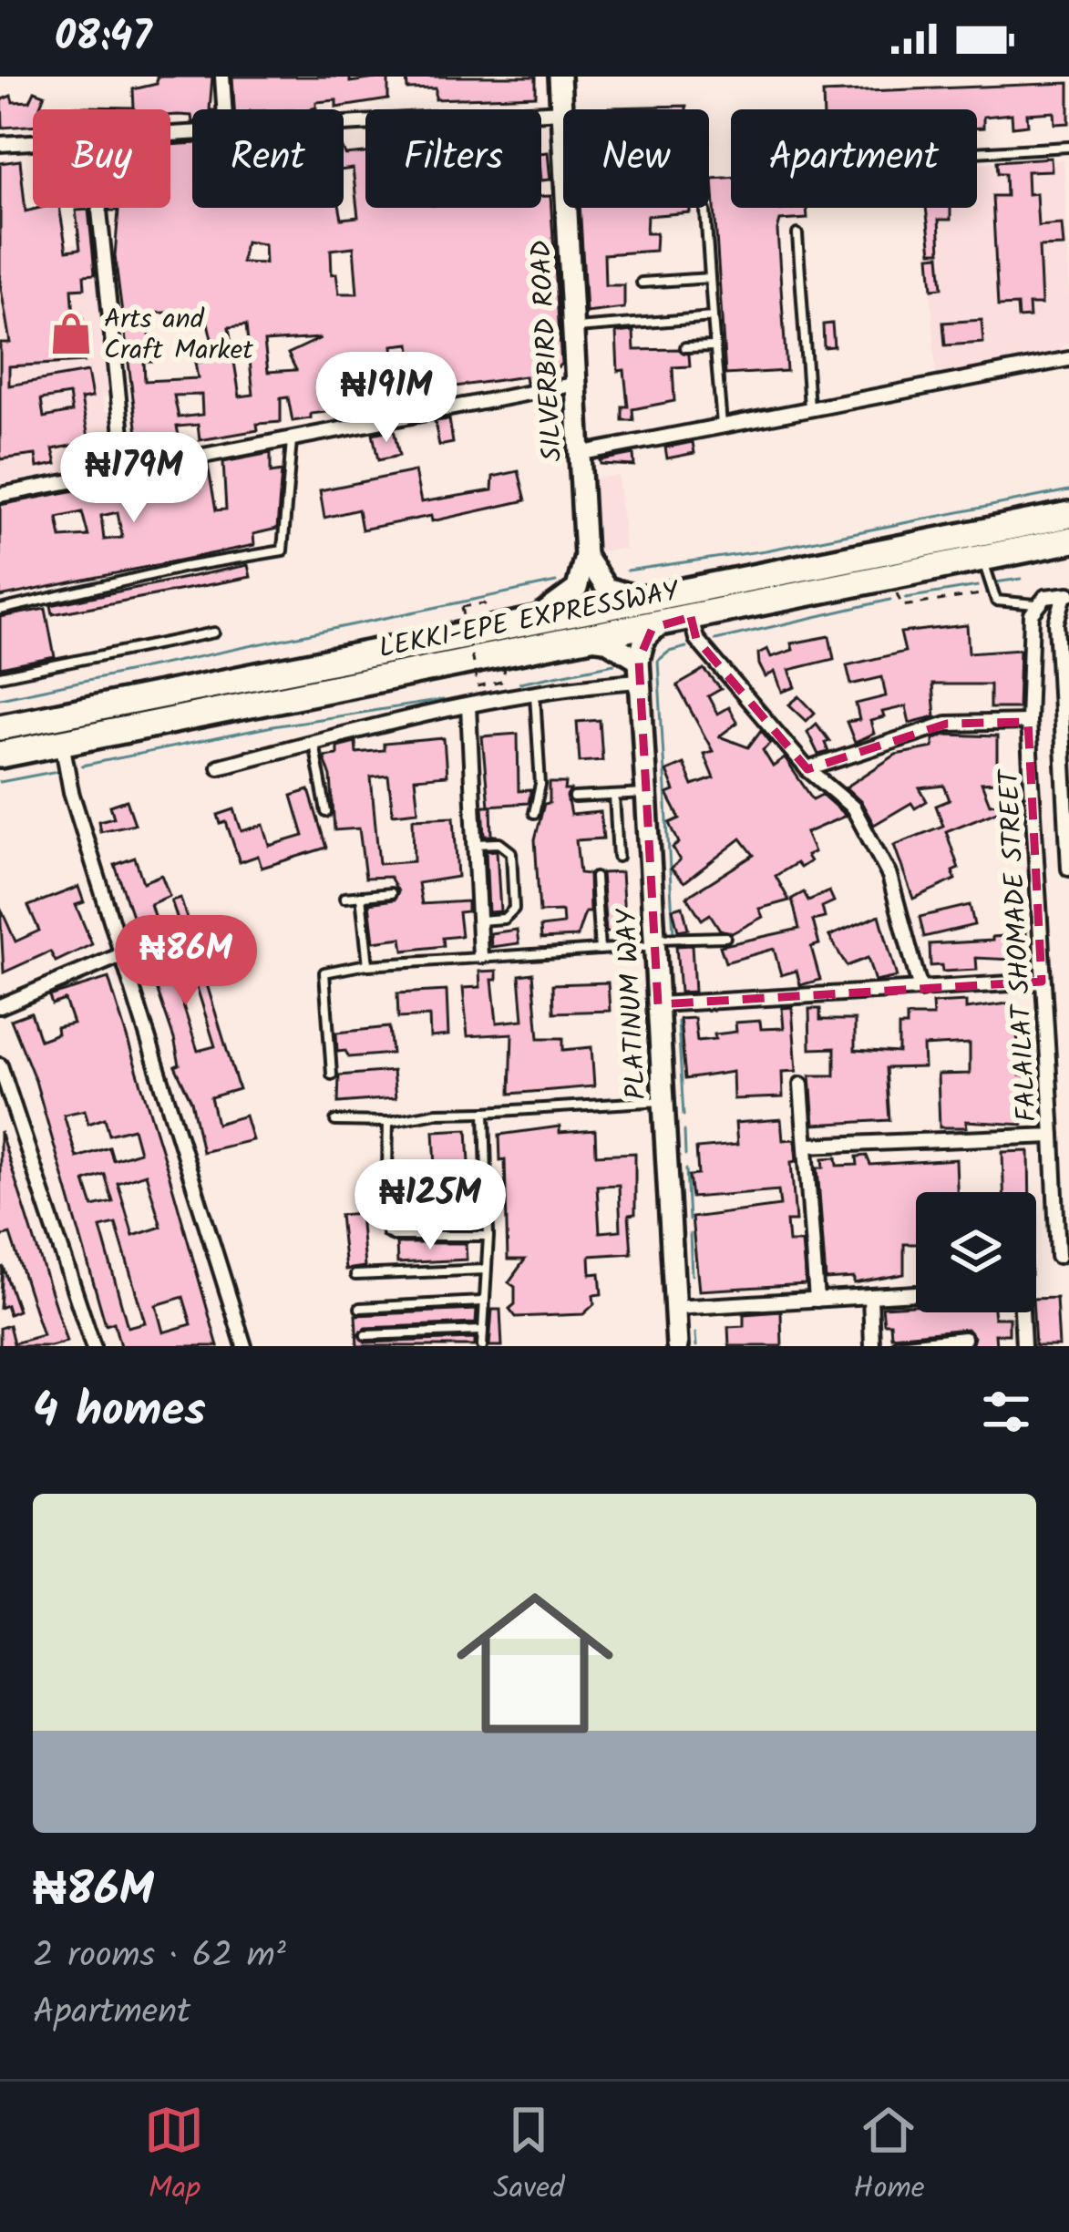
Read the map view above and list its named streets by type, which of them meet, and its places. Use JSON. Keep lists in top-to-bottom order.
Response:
{
  "streets": {
    "highway": ["LEKKI-EPE EXPRESSWAY"],
    "street": ["SILVERBIRD ROAD", "FALAILAT SHOMADE STREET", "PLATINUM WAY"]
  },
  "places": {
    "shop": ["Arts and Craft Market"]
  },
  "page": {
    "status": "08:47",
    "chip": [
      "Buy",
      "Rent",
      "Filters",
      "New",
      "Apartment"
    ],
    "price": [
      "₦191M",
      "₦179M",
      "₦86M",
      "₦125M"
    ],
    "heading": "4 homes",
    "list": [
      {
        "name": "₦86M",
        "note": "2 rooms · 62 m² · Apartment"
      }
    ],
    "tabs": ["Map", "Saved", "Home"]
  }
}
